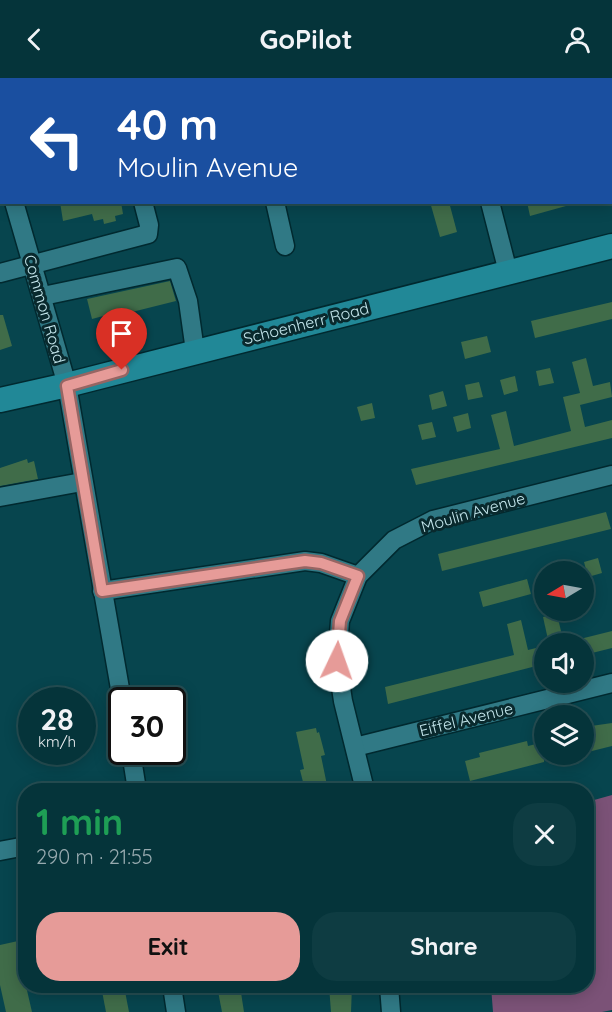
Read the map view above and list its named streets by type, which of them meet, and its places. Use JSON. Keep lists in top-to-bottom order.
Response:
{
  "streets": {
    "main road": ["Schoenherr Road"],
    "street": ["Common Road", "Moulin Avenue", "Eiffel Avenue"]
  },
  "crossings": [
    ["Common Road", "Schoenherr Road"],
    ["Moulin Avenue", "Eiffel Avenue"]
  ],
  "north": "left",
  "page": {
    "header": "GoPilot",
    "turn": ["40 m", "Moulin Avenue"],
    "speed": "28 km/h",
    "limit": "30",
    "heading": ["1 min", "290 m · 21:55"],
    "buttons": ["Exit", "Share"]
  }
}
